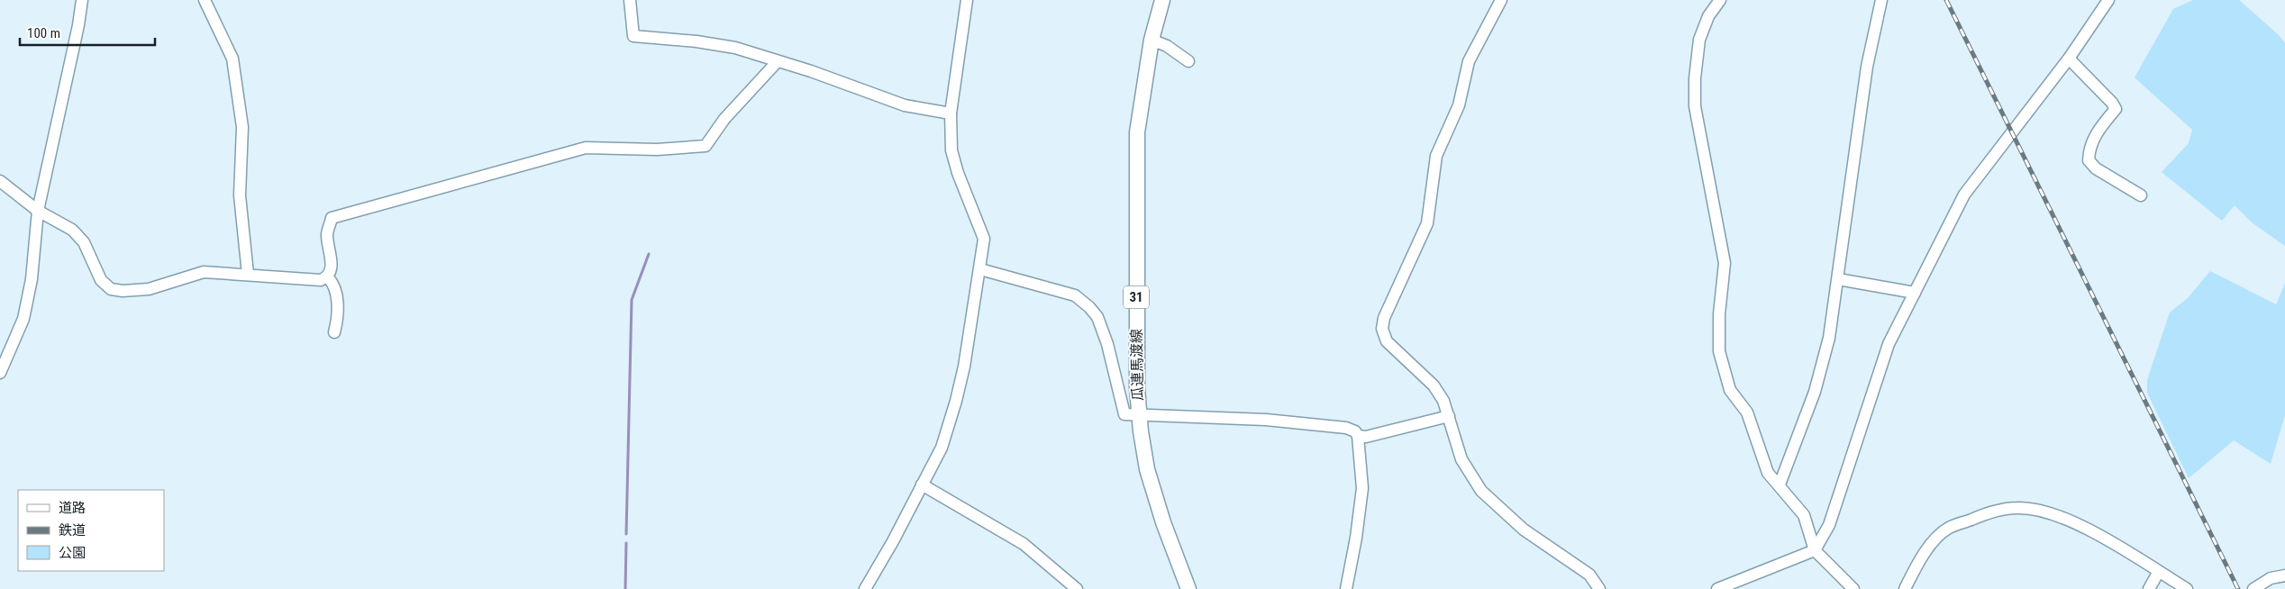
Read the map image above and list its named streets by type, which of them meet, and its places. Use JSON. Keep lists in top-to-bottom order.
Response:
{
  "streets": {
    "main road": ["31", "瓜連馬渡線"]
  },
  "legend": ["道路", "鉄道", "公園"],
  "scale_bar": "100 m"
}
